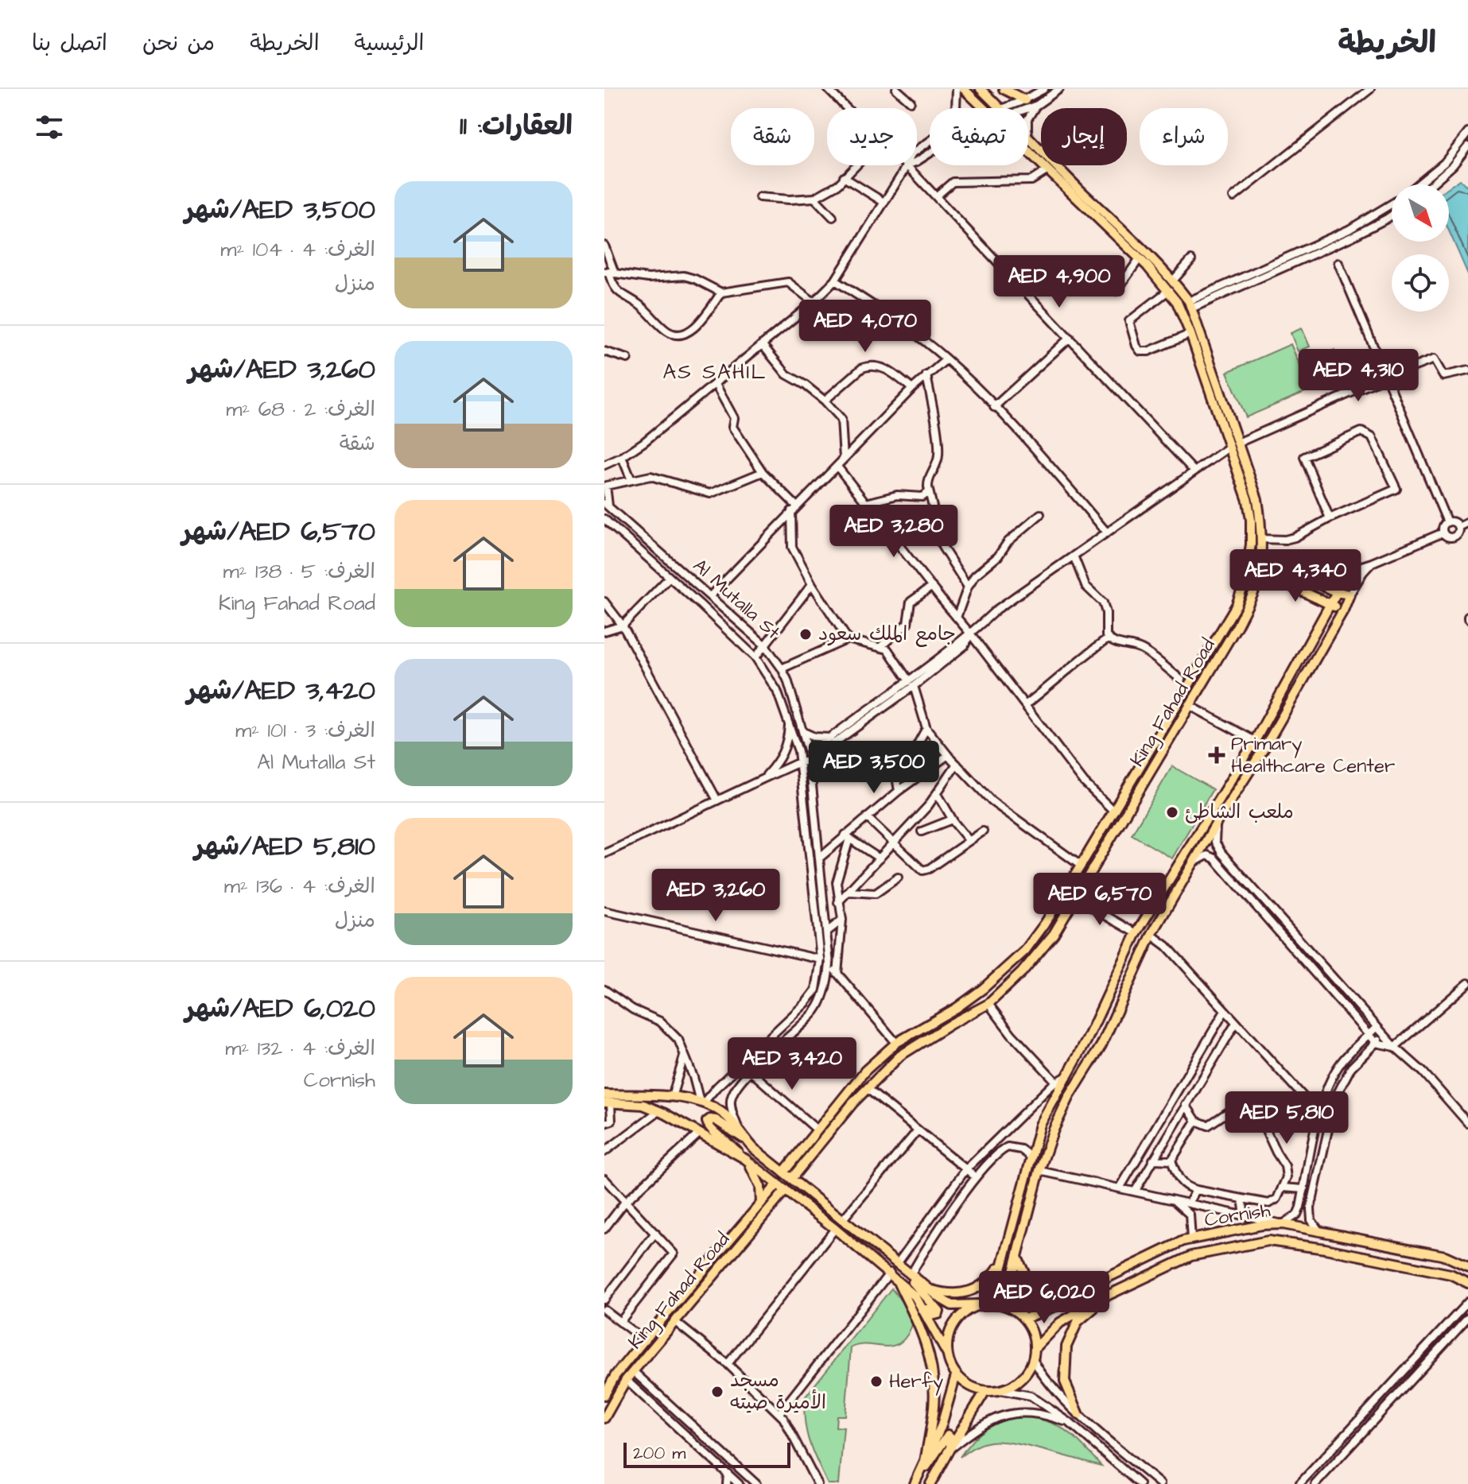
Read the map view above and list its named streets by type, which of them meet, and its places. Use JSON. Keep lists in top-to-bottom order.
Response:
{
  "streets": {
    "main road": ["Al Mutalla St", "King Fahad Road", "Cornish"]
  },
  "districts": ["AS SAHIL"],
  "places": {
    "other": [
      "جامع الملك سعود",
      "ملعب الشاطئ",
      "Herfy",
      "مسجد الأميرة صيته"
    ],
    "health": ["Primary Healthcare Center"]
  },
  "scale_bar": "200 m",
  "north": "bottom right",
  "page": {
    "header": "الخريطة",
    "nav": [
      "الرئيسية",
      "الخريطة",
      "من نحن",
      "اتصل بنا"
    ],
    "heading": "العقارات: 11",
    "chip": [
      "شراء",
      "إيجار",
      "تصفية",
      "جديد",
      "شقة"
    ],
    "list": [
      {
        "name": "AED 3,500/شهر",
        "note": "الغرف: 4 · 104 m² · منزل"
      },
      {
        "name": "AED 3,260/شهر",
        "note": "الغرف: 2 · 68 m² · شقة"
      },
      {
        "name": "AED 6,570/شهر",
        "note": "الغرف: 5 · 138 m² · King Fahad Road"
      },
      {
        "name": "AED 3,420/شهر",
        "note": "الغرف: 3 · 101 m² · Al Mutalla St"
      },
      {
        "name": "AED 5,810/شهر",
        "note": "الغرف: 4 · 136 m² · منزل"
      },
      {
        "name": "AED 6,020/شهر",
        "note": "الغرف: 4 · 132 m² · Cornish"
      }
    ],
    "price": [
      "AED 4,900",
      "AED 4,070",
      "AED 4,310",
      "AED 3,280",
      "AED 4,340",
      "AED 3,500",
      "AED 3,260",
      "AED 6,570",
      "AED 3,420",
      "AED 5,810",
      "AED 6,020"
    ],
    "scale": "200 m"
  }
}
